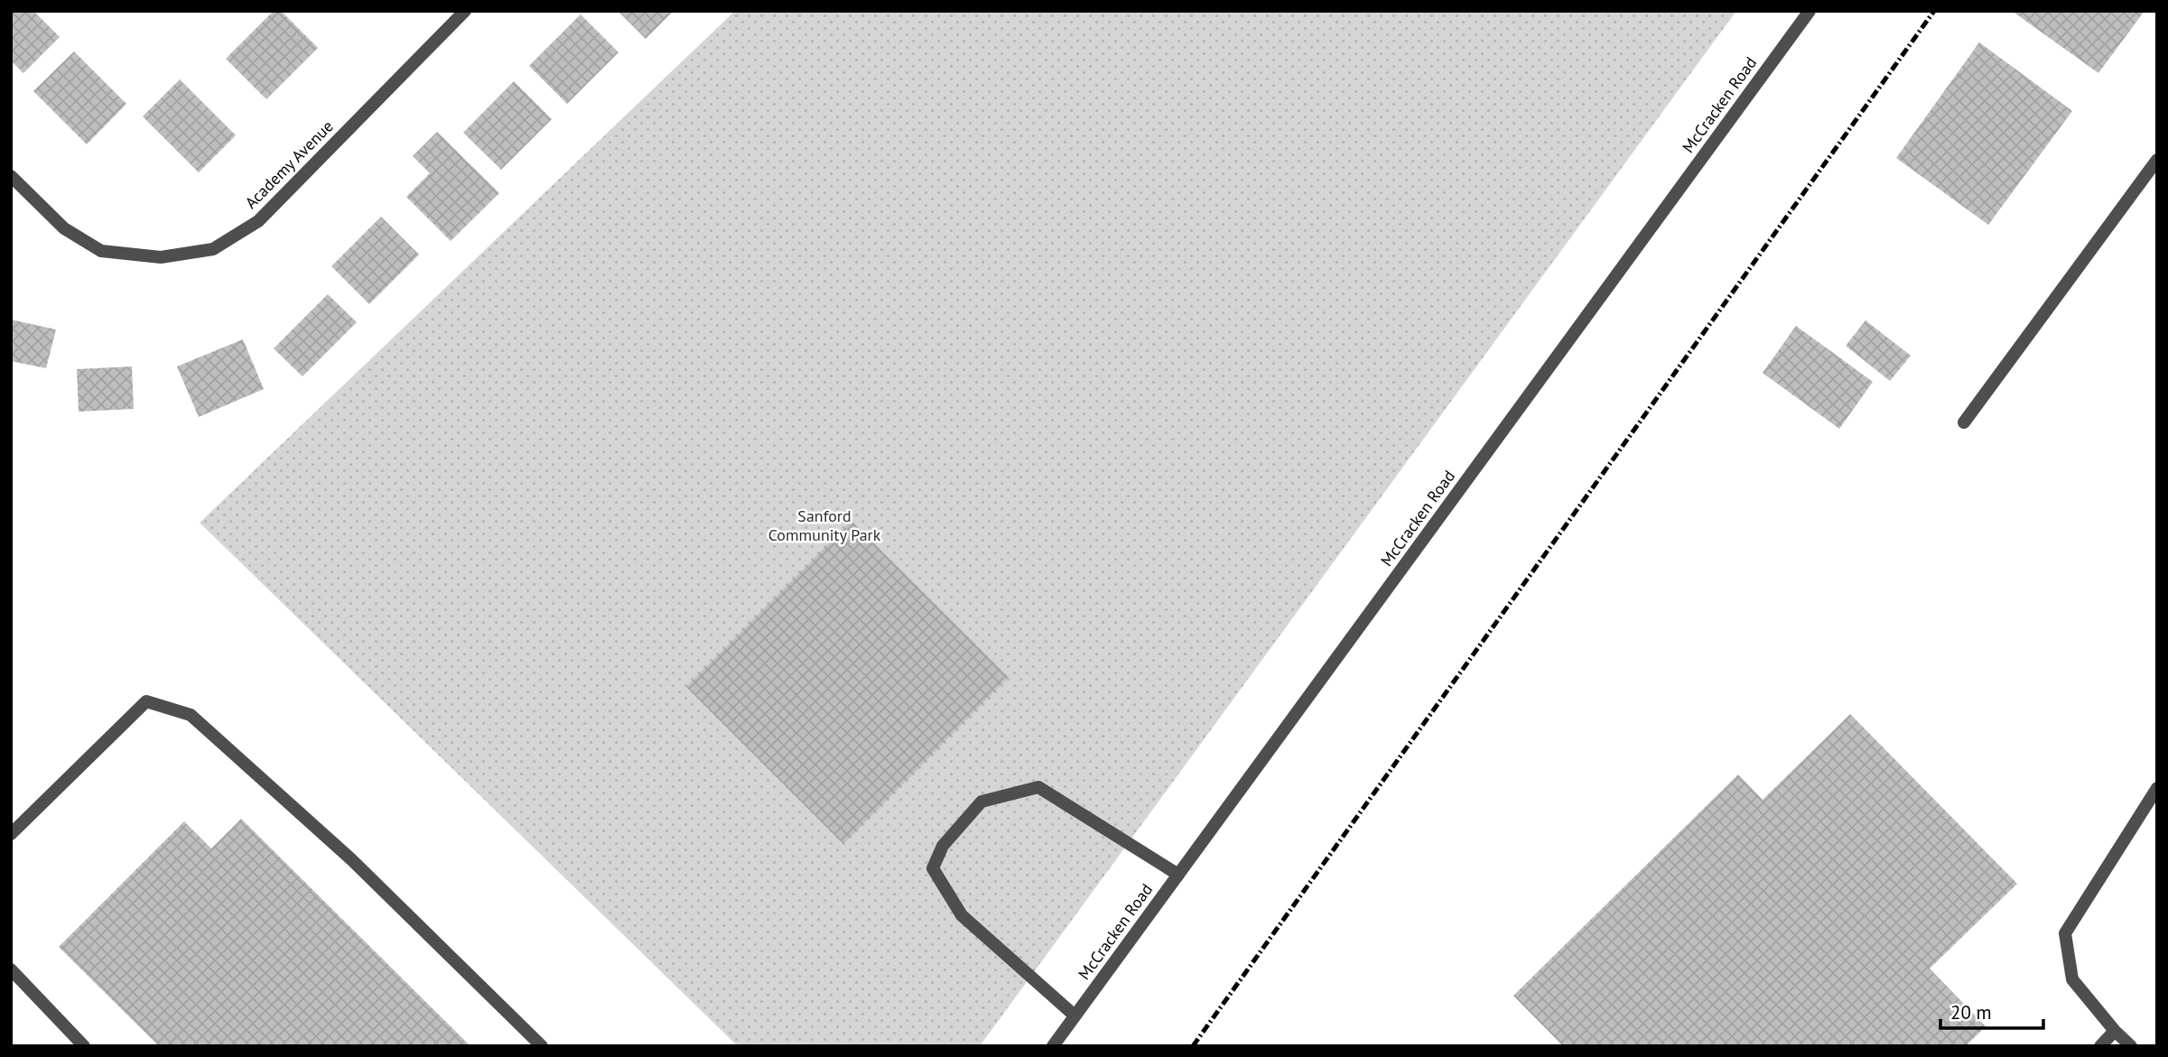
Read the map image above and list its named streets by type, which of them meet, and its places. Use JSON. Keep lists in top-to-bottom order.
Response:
{
  "streets": {
    "street": ["McCracken Road", "Academy Avenue"]
  },
  "parks": ["Sanford Community Park"],
  "scale_bar": "20 m"
}
